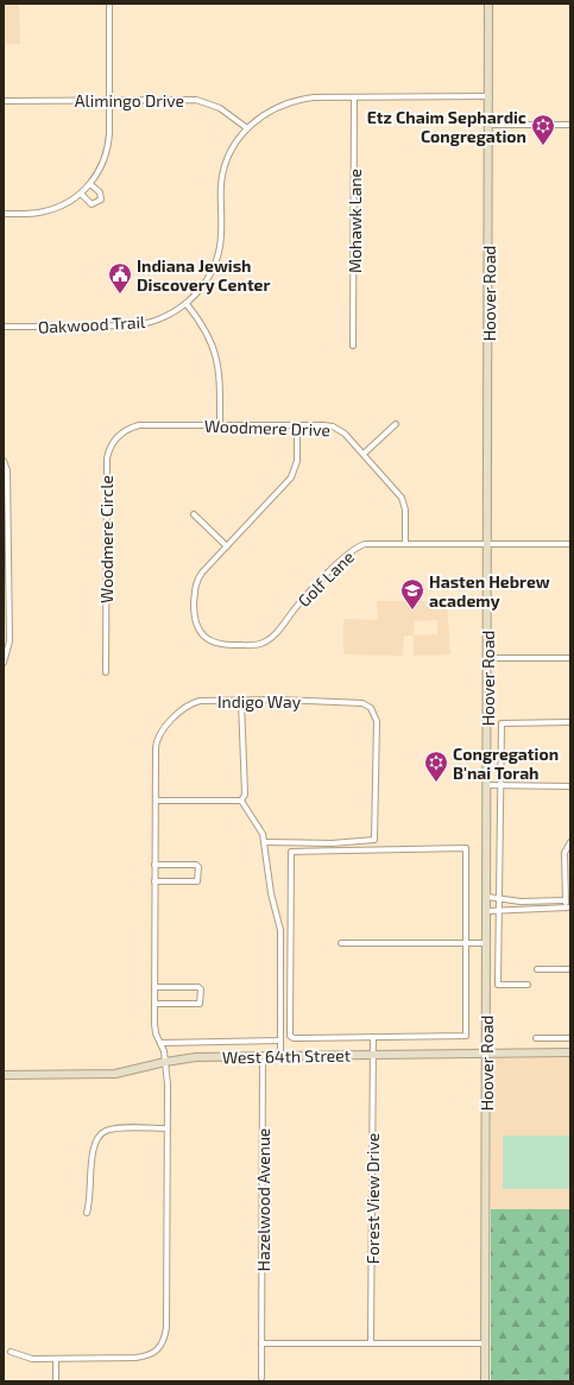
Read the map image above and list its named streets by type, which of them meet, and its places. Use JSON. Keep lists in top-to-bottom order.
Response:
{
  "streets": {
    "street": [
      "Alimingo Drive",
      "Mohawk Lane",
      "Hoover Road",
      "Oakwood Trail",
      "Woodmere Drive",
      "Woodmere Circle",
      "Golf Lane",
      "Indigo Way",
      "West 64th Street",
      "Forest View Drive",
      "Hazelwood Avenue"
    ]
  },
  "crossings": [
    ["Alimingo Drive", "Oakwood Trail"],
    ["Mohawk Lane", "Oakwood Trail"],
    ["Hoover Road", "Oakwood Trail"],
    ["Hoover Road", "Golf Lane"],
    ["Hoover Road", "West 64th Street"],
    ["Woodmere Drive", "Woodmere Circle"],
    ["Woodmere Drive", "Golf Lane"],
    ["West 64th Street", "Forest View Drive"],
    ["West 64th Street", "Hazelwood Avenue"]
  ],
  "places": {
    "synagogue": ["Etz Chaim Sephardic Congregation", "Congregation B'nai Torah"],
    "public building": ["Indiana Jewish Discovery Center"],
    "school or university": ["Hasten Hebrew academy"]
  }
}
